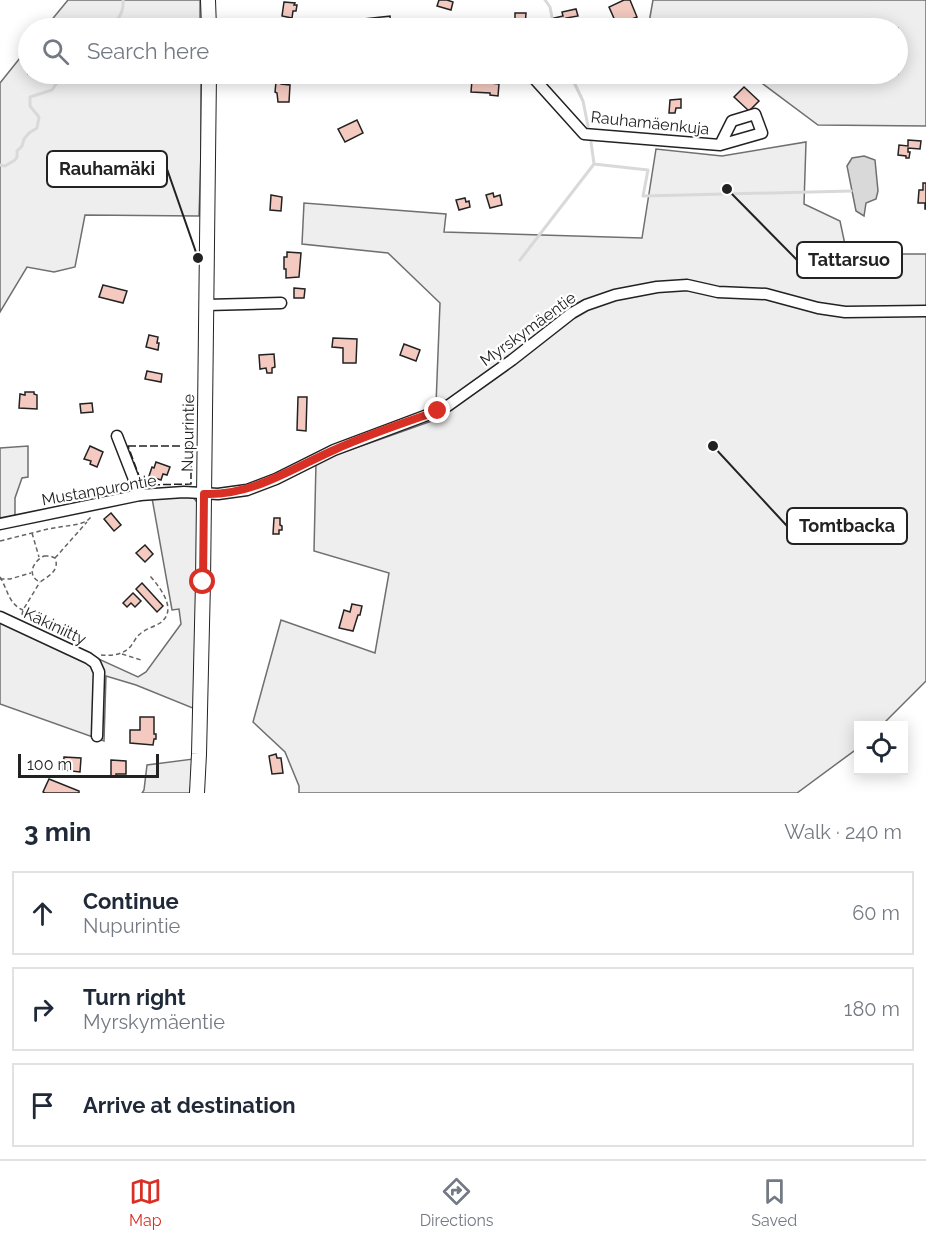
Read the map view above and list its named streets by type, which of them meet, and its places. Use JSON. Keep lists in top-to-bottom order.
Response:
{
  "streets": {
    "main road": ["Nupurintie"],
    "street": [
      "Rauhamäenkuja",
      "Myrskymäentie",
      "Mustanpurontie",
      "Käkiniitty"
    ]
  },
  "crossings": [
    ["Myrskymäentie", "Nupurintie"],
    ["Myrskymäentie", "Mustanpurontie"],
    ["Nupurintie", "Mustanpurontie"]
  ],
  "places": ["Tattarsuo", "Rauhamäki", "Tomtbacka"],
  "scale_bar": "100 m",
  "page": {
    "search": "Search here",
    "scale": "100 m",
    "heading": ["3 min", "Walk · 240 m"],
    "list": [
      ["Continue", "Nupurintie", "60 m"],
      ["Turn right", "Myrskymäentie", "180 m"],
      "Arrive at destination"
    ],
    "nav": ["Map", "Directions", "Saved"]
  }
}
